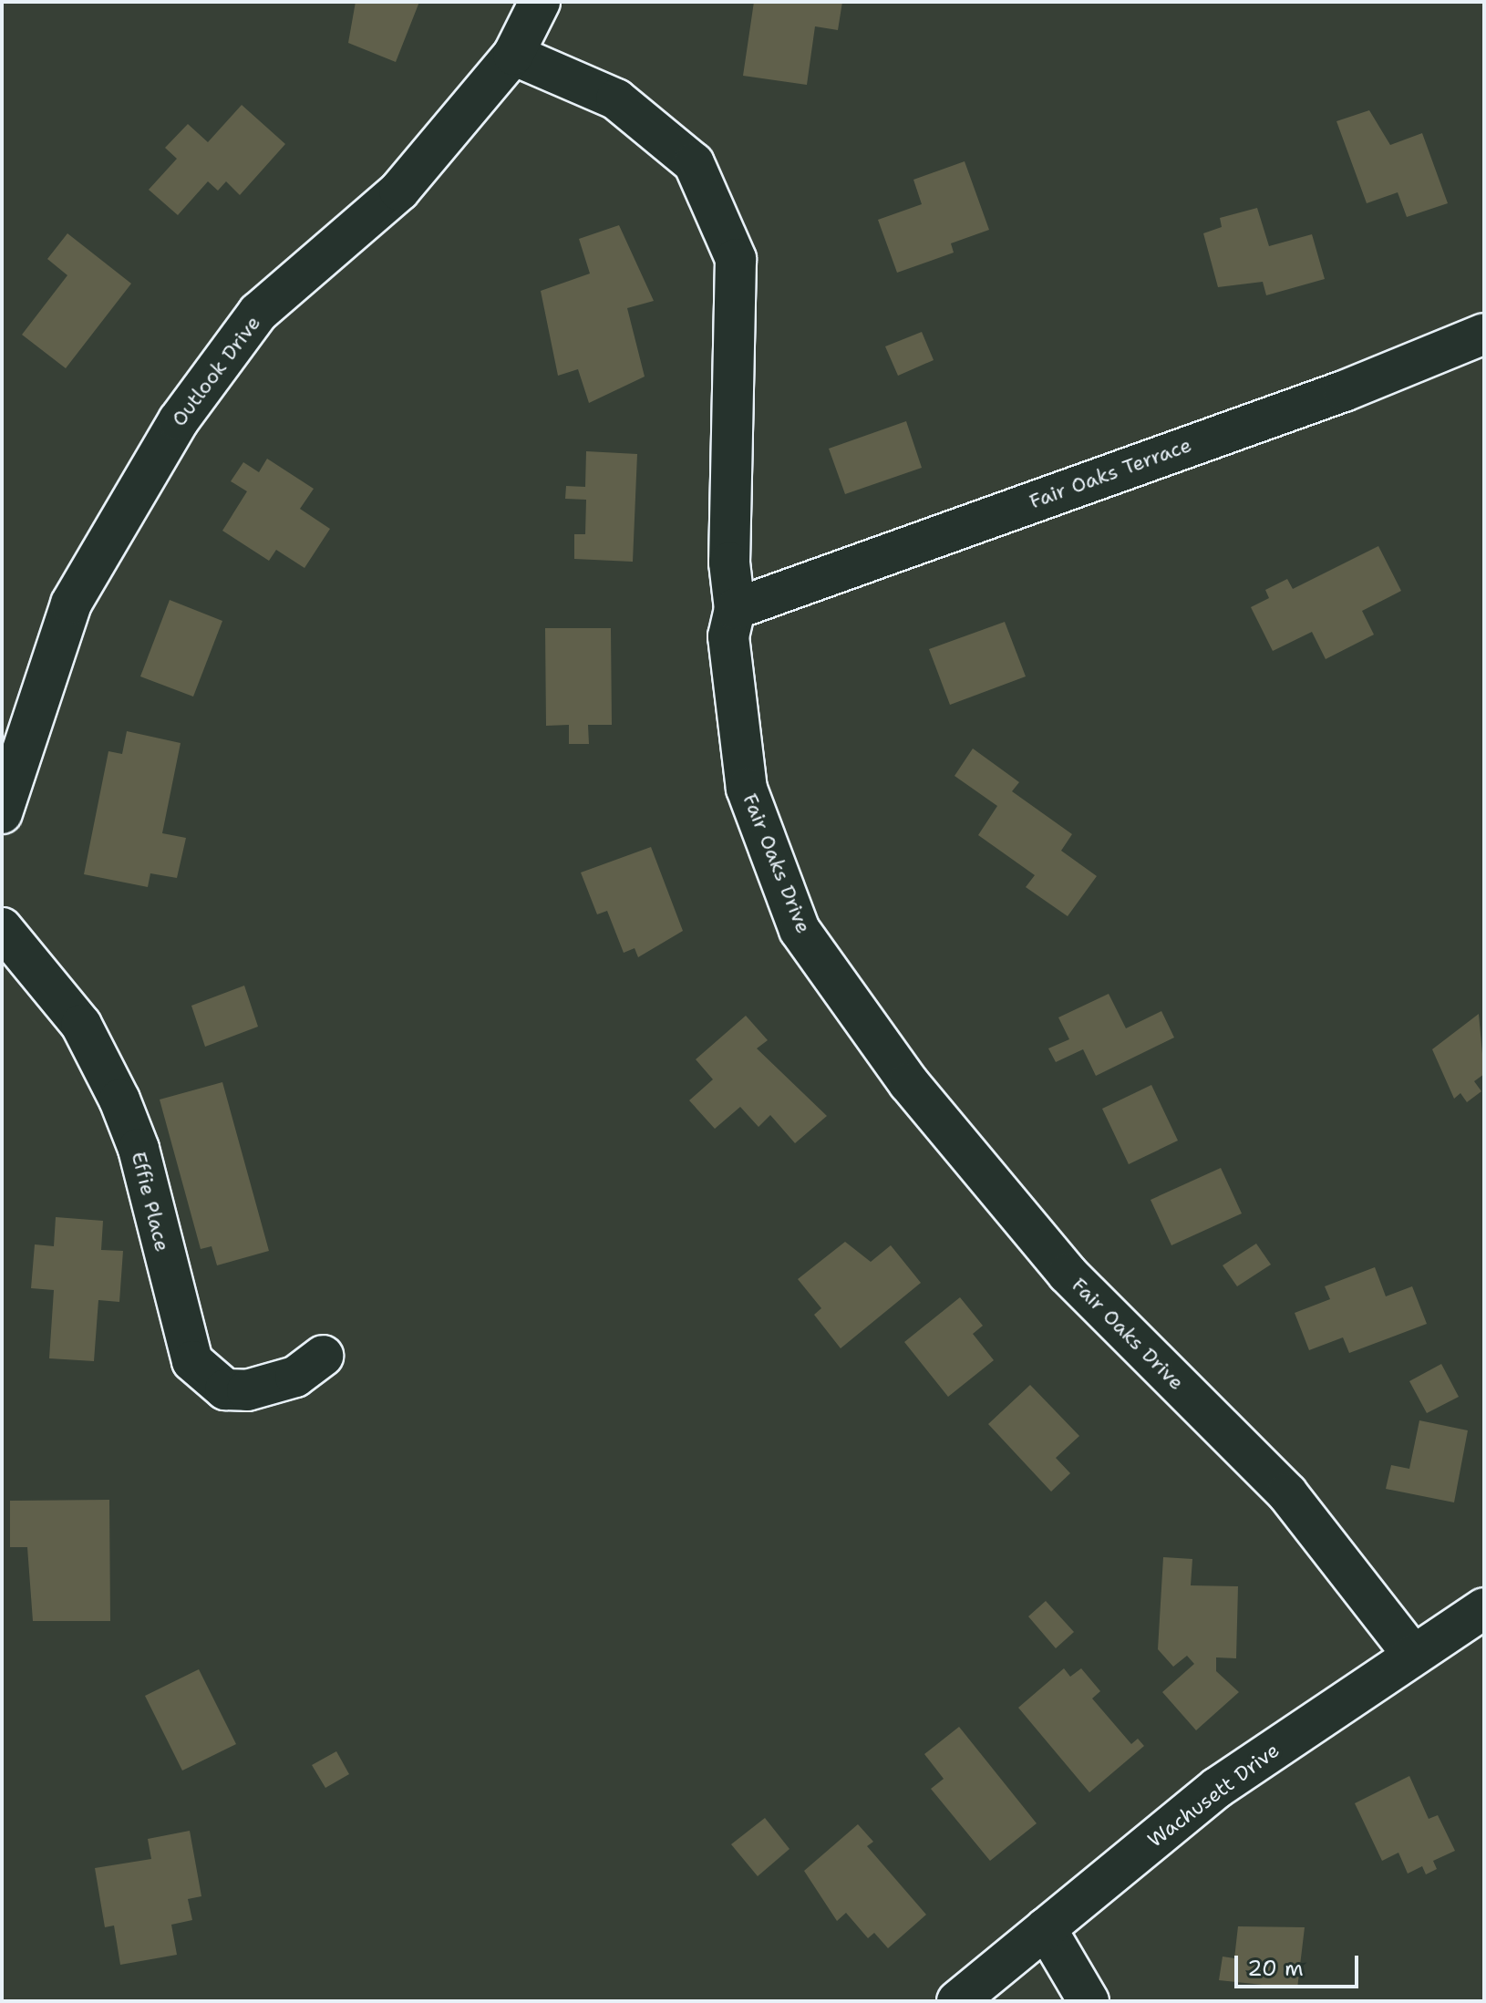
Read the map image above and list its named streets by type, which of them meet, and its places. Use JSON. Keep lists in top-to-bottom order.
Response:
{
  "streets": {
    "street": [
      "Outlook Drive",
      "Fair Oaks Terrace",
      "Fair Oaks Drive",
      "Effie Place",
      "Wachusett Drive"
    ]
  },
  "crossings": [
    ["Outlook Drive", "Fair Oaks Drive"],
    ["Fair Oaks Terrace", "Fair Oaks Drive"],
    ["Fair Oaks Drive", "Wachusett Drive"]
  ],
  "scale_bar": "20 m"
}
